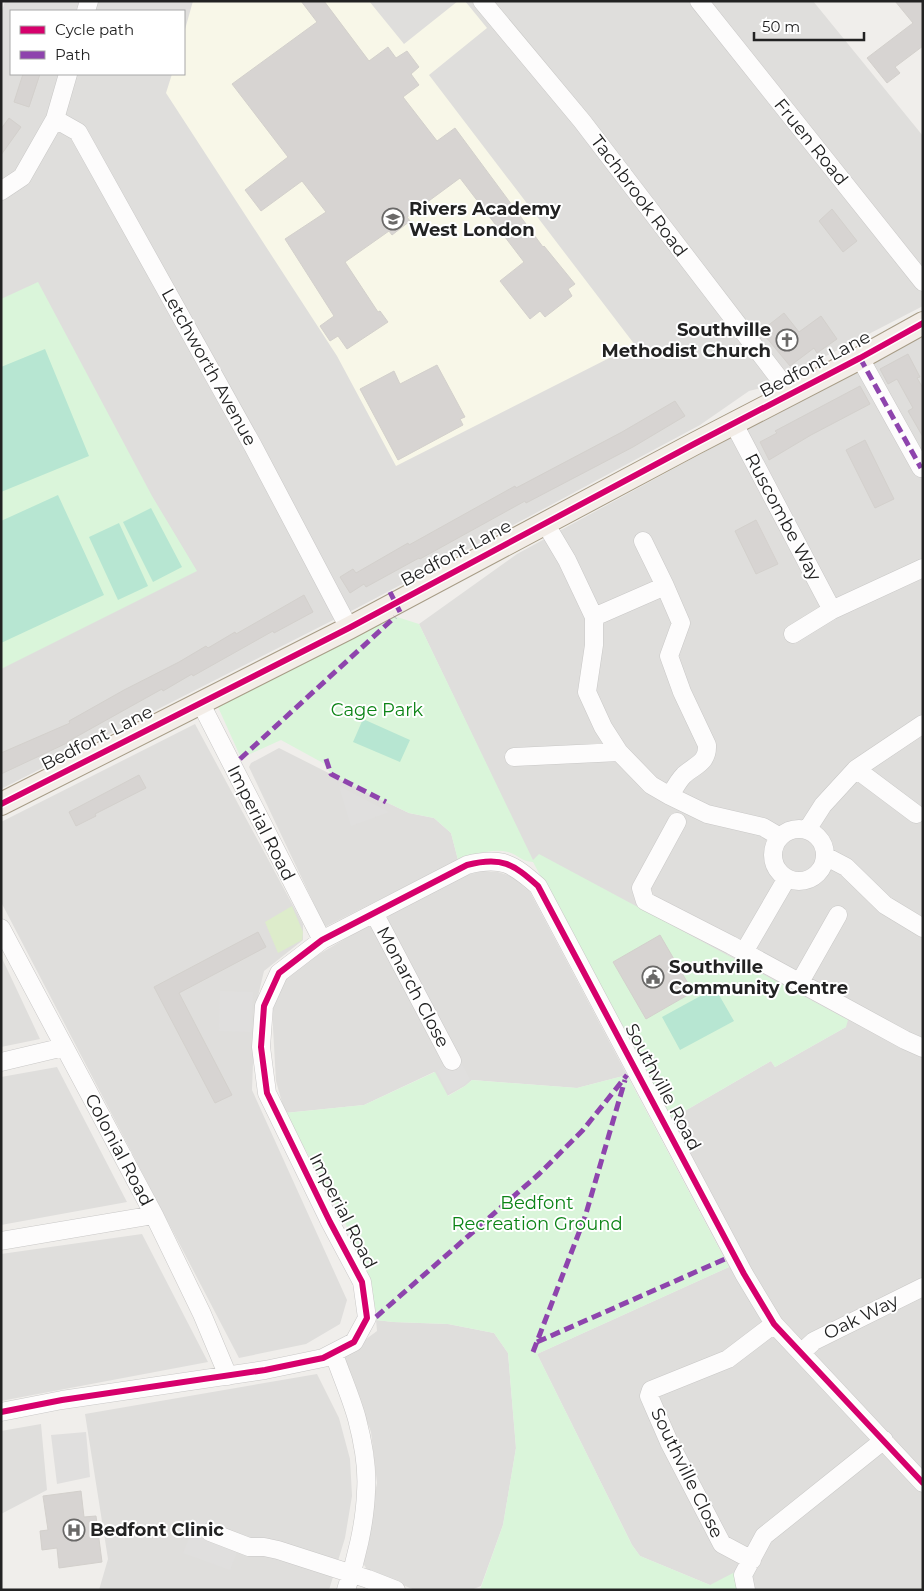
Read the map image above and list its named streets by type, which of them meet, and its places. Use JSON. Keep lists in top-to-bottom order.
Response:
{
  "streets": {
    "main road": ["Bedfont Lane"],
    "street": [
      "Fruen Road",
      "Tachbrook Road",
      "Letchworth Avenue",
      "Ruscombe Way",
      "Imperial Road",
      "Monarch Close",
      "Southville Road",
      "Colonial Road",
      "Oak Way",
      "Southville Close"
    ]
  },
  "crossings": [
    ["Tachbrook Road", "Bedfont Lane"],
    ["Bedfont Lane", "Letchworth Avenue"],
    ["Bedfont Lane", "Ruscombe Way"],
    ["Bedfont Lane", "Imperial Road"],
    ["Imperial Road", "Southville Road"],
    ["Imperial Road", "Colonial Road"],
    ["Monarch Close", "Southville Road"],
    ["Southville Road", "Oak Way"],
    ["Southville Road", "Southville Close"]
  ],
  "parks": ["Cage Park", "Bedfont Recreation Ground"],
  "places": {
    "school or university": ["Rivers Academy West London"],
    "church": ["Southville Methodist Church"],
    "public building": ["Southville Community Centre"],
    "hospital": ["Bedfont Clinic"]
  },
  "legend": ["Cycle path", "Path"],
  "scale_bar": "50 m"
}
